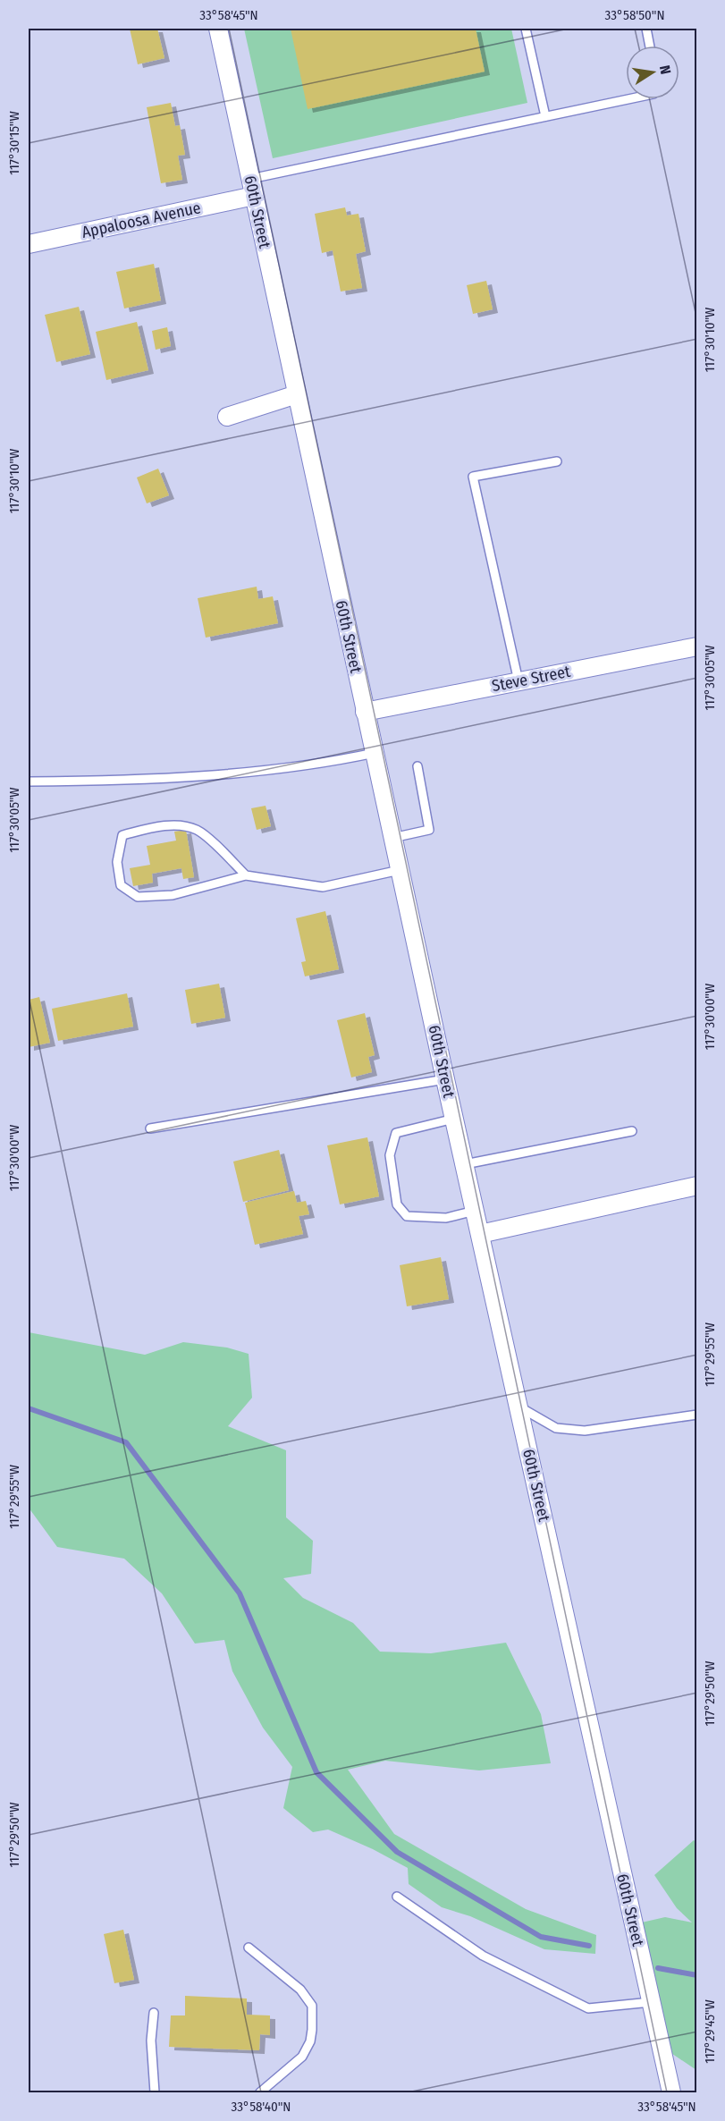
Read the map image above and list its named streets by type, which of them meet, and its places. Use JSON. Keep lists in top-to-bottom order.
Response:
{
  "streets": {
    "street": ["60th Street", "Appaloosa Avenue", "Steve Street"]
  },
  "crossings": [
    ["60th Street", "Appaloosa Avenue"],
    ["60th Street", "Steve Street"]
  ],
  "north": "right",
  "coordinates": [
    "33°58'45\"N",
    "33°58'50\"N",
    "117°30'15\"W",
    "117°30'10\"W",
    "117°30'05\"W",
    "117°30'00\"W",
    "117°29'55\"W",
    "117°29'50\"W",
    "117°29'45\"W",
    "33°58'40\"N"
  ]
}
